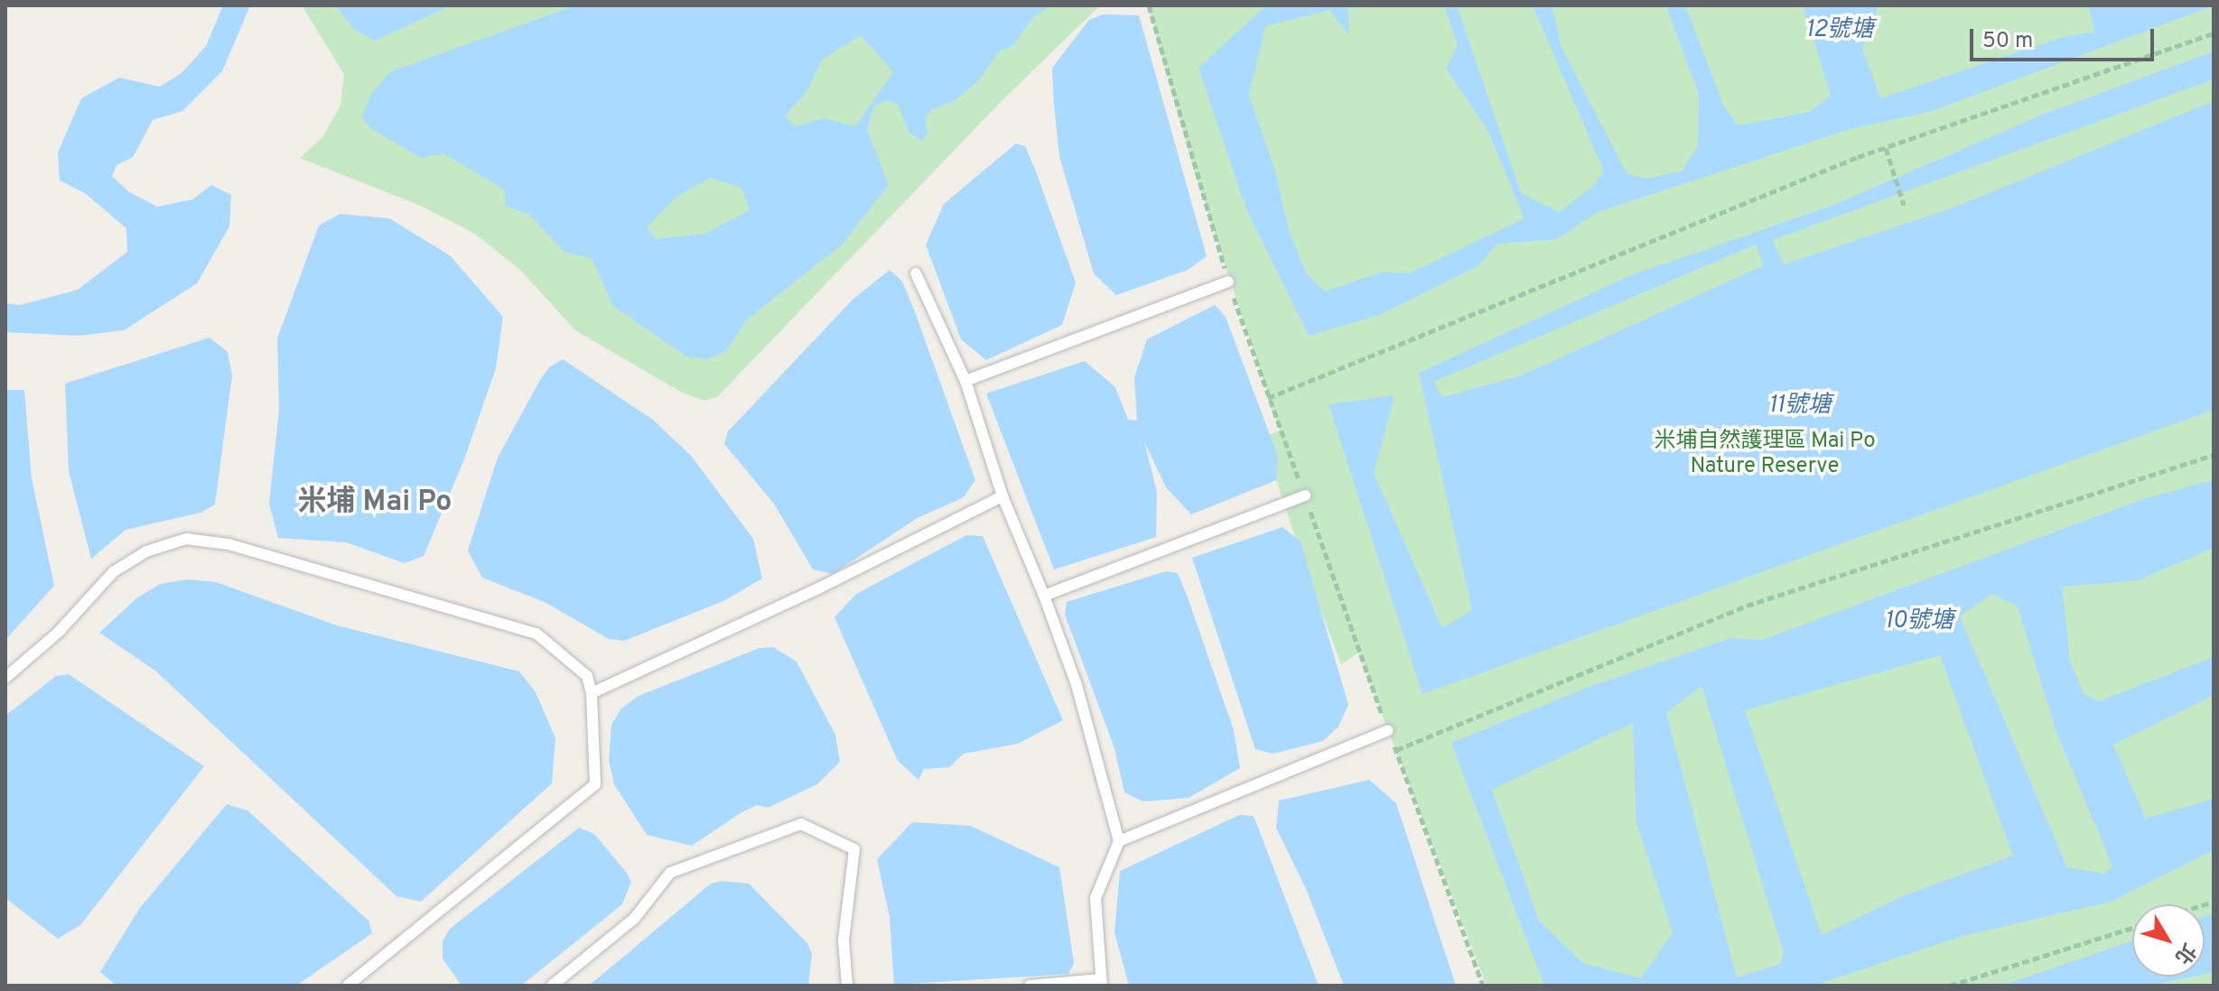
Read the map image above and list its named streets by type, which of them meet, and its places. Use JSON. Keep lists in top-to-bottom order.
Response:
{
  "districts": ["米埔 Mai Po"],
  "water": ["12號塘", "11號塘", "10號塘"],
  "parks": ["米埔自然護理區 Mai Po Nature Reserve"],
  "scale_bar": "50 m",
  "north": "bottom right"
}
